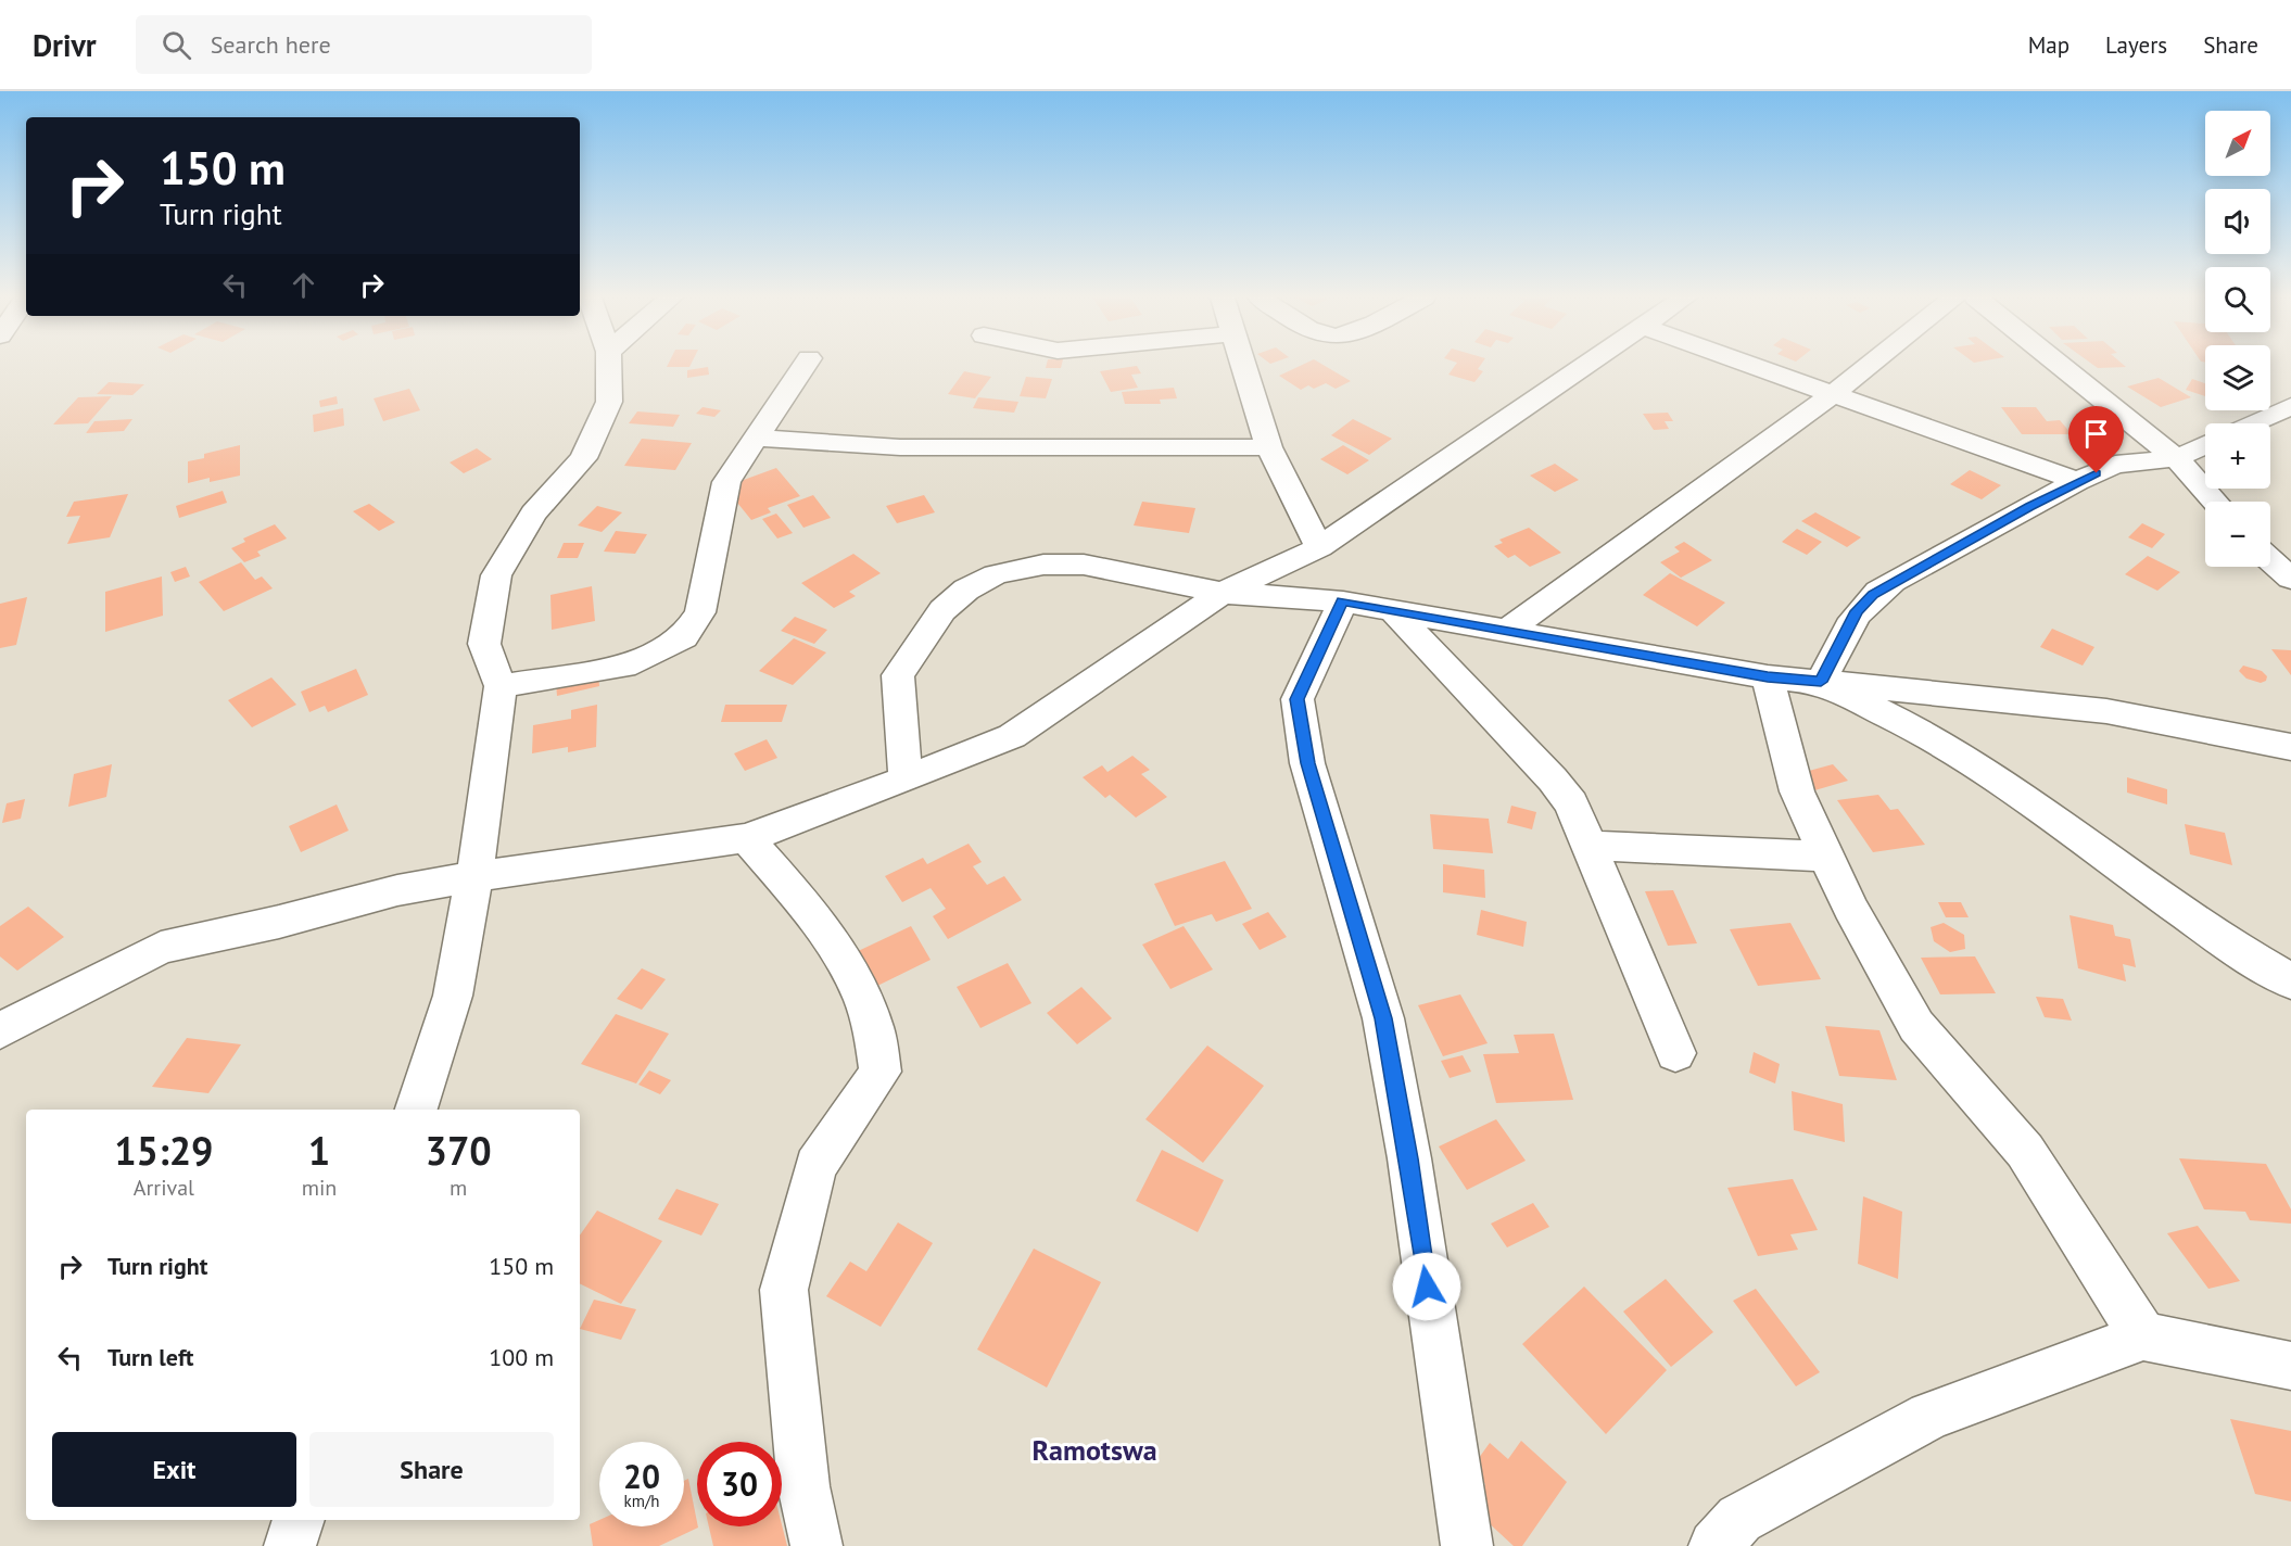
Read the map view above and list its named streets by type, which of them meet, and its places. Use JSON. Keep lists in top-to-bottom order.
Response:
{
  "districts": ["Ramotswa"],
  "north": "top right",
  "page": {
    "header": "Drivr",
    "search": "Search here",
    "nav": ["Map", "Layers", "Share"],
    "map_buttons": ["+", "−"],
    "turn": ["150 m", "Turn right"],
    "eta": [
      "15:29",
      "Arrival",
      "1",
      "min",
      "370",
      "m"
    ],
    "list": [
      {
        "name": "Turn right",
        "value": "150 m"
      },
      {
        "name": "Turn left",
        "value": "100 m"
      }
    ],
    "buttons": ["Exit", "Share"],
    "speed": "20 km/h",
    "limit": "30"
  }
}
